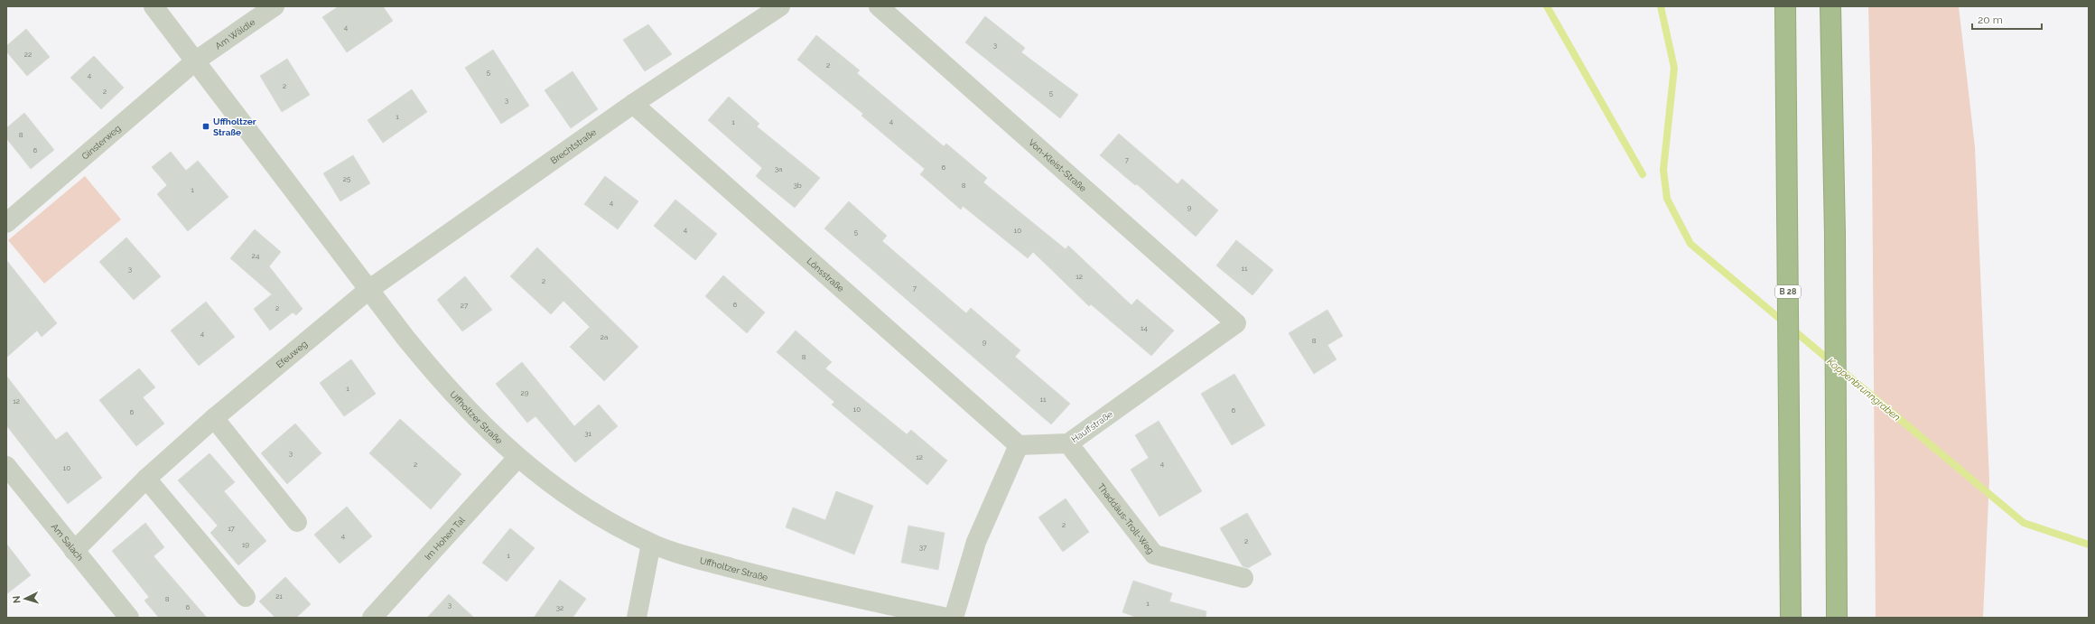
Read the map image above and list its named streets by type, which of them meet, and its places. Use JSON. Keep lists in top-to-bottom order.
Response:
{
  "streets": {
    "highway": ["B 28"],
    "street": [
      "Am Wäldle",
      "Ginsterweg",
      "Brechtstraße",
      "Von-Kleist-Straße",
      "Lönsstraße",
      "Efeuweg",
      "Uffholtzer Straße",
      "Hauffstraße",
      "Thaddäus-Troll-Weg",
      "Im Hohen Tal",
      "Am Salach"
    ]
  },
  "crossings": [
    ["Am Wäldle", "Ginsterweg"],
    ["Am Wäldle", "Uffholtzer Straße"],
    ["Ginsterweg", "Uffholtzer Straße"],
    ["Brechtstraße", "Lönsstraße"],
    ["Brechtstraße", "Efeuweg"],
    ["Brechtstraße", "Uffholtzer Straße"],
    ["Von-Kleist-Straße", "Hauffstraße"],
    ["Lönsstraße", "Hauffstraße"],
    ["Efeuweg", "Uffholtzer Straße"],
    ["Efeuweg", "Am Salach"],
    ["Uffholtzer Straße", "Im Hohen Tal"],
    ["Hauffstraße", "Thaddäus-Troll-Weg"]
  ],
  "water": ["Koppenbrunngraben"],
  "places": {
    "transit": ["Uffholtzer Straße"]
  },
  "house_numbers": [
    "4",
    "3",
    "22",
    "2",
    "5",
    "4",
    "2",
    "2",
    "5",
    "3",
    "1",
    "4",
    "1",
    "8",
    "6",
    "7",
    "6",
    "3a",
    "25",
    "3b",
    "8",
    "1",
    "4",
    "9",
    "4",
    "10",
    "5",
    "24",
    "11",
    "3",
    "12",
    "2",
    "7",
    "6",
    "27",
    "2",
    "14",
    "4",
    "2a",
    "8",
    "9",
    "8",
    "1",
    "29",
    "11",
    "12",
    "10",
    "6",
    "6",
    "31",
    "3",
    "12",
    "4",
    "2",
    "10",
    "2",
    "17",
    "4",
    "2",
    "19",
    "37",
    "1",
    "21",
    "8",
    "1",
    "3",
    "6",
    "32"
  ],
  "scale_bar": "20 m",
  "north": "left"
}
